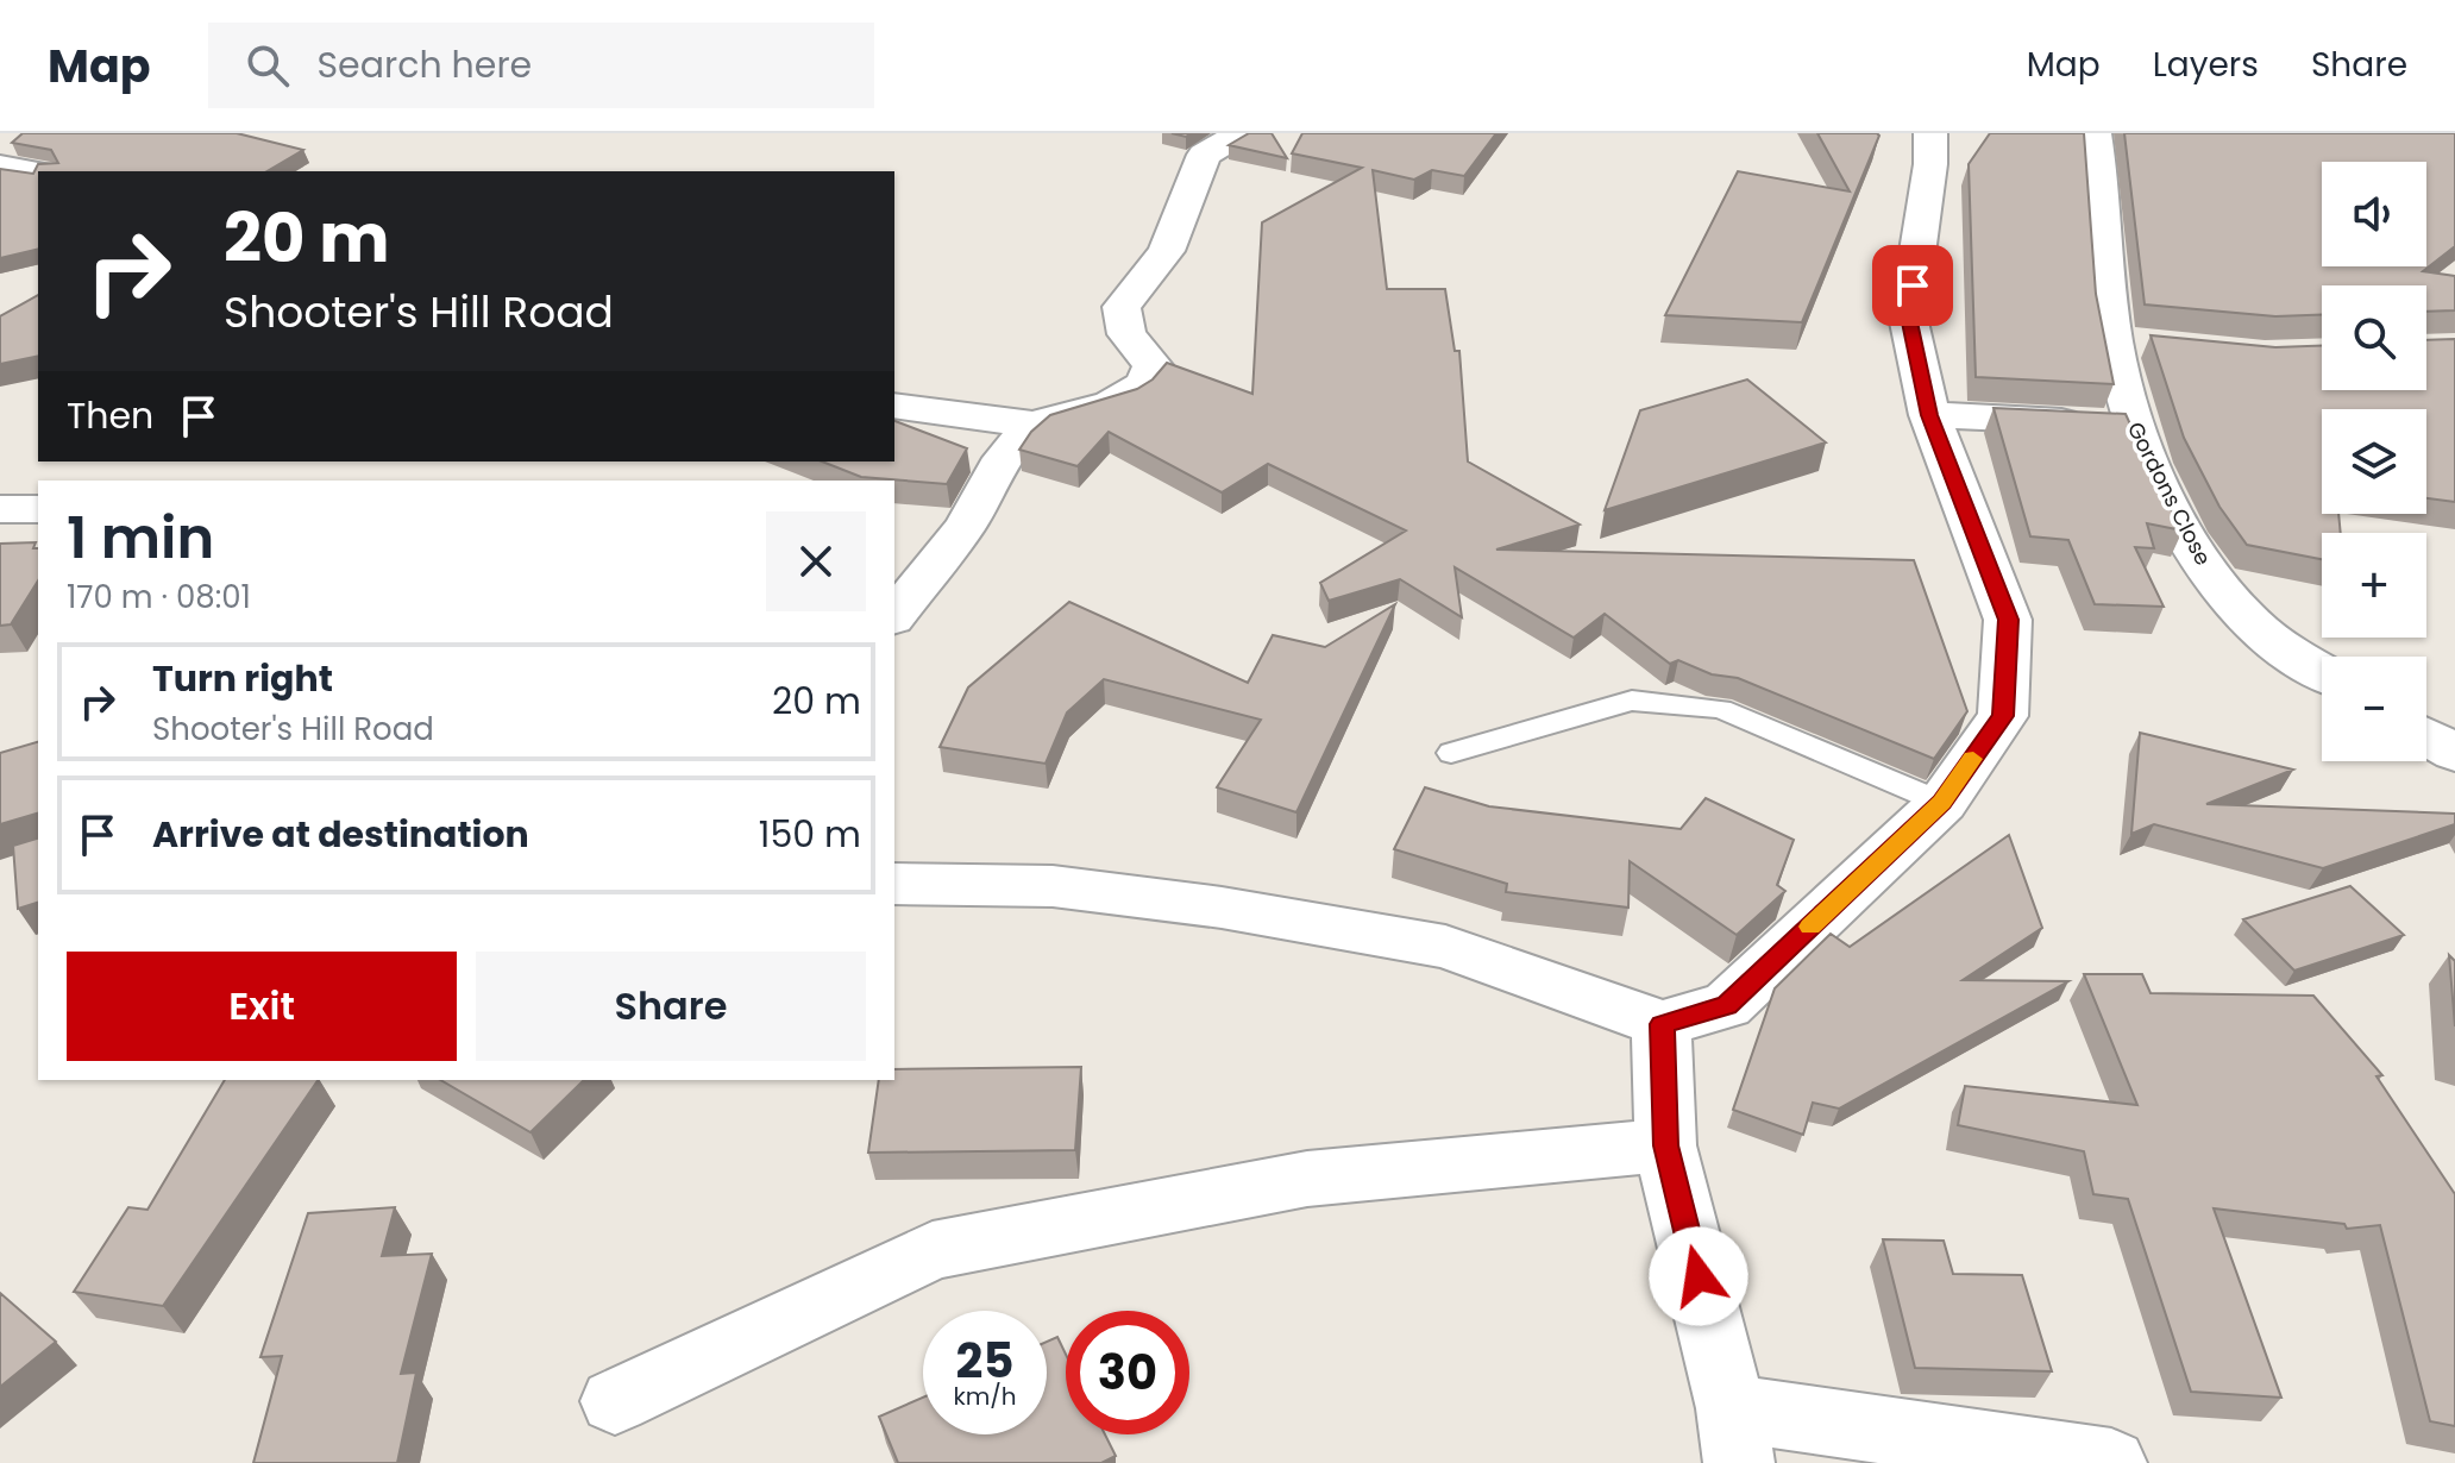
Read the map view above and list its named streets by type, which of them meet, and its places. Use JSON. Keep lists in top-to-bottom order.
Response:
{
  "streets": {
    "street": ["Gordons Close"]
  },
  "page": {
    "header": "Map",
    "search": "Search here",
    "nav": ["Map", "Layers", "Share"],
    "map_buttons": ["+", "−"],
    "turn": ["20 m", "Shooter's Hill Road"],
    "then": "Then",
    "heading": ["1 min", "170 m · 08:01"],
    "list": [
      {
        "name": "Turn right",
        "note": "Shooter's Hill Road",
        "value": "20 m"
      },
      {
        "name": "Arrive at destination",
        "value": "150 m"
      }
    ],
    "buttons": ["Exit", "Share"],
    "speed": "25 km/h",
    "limit": "30"
  }
}
